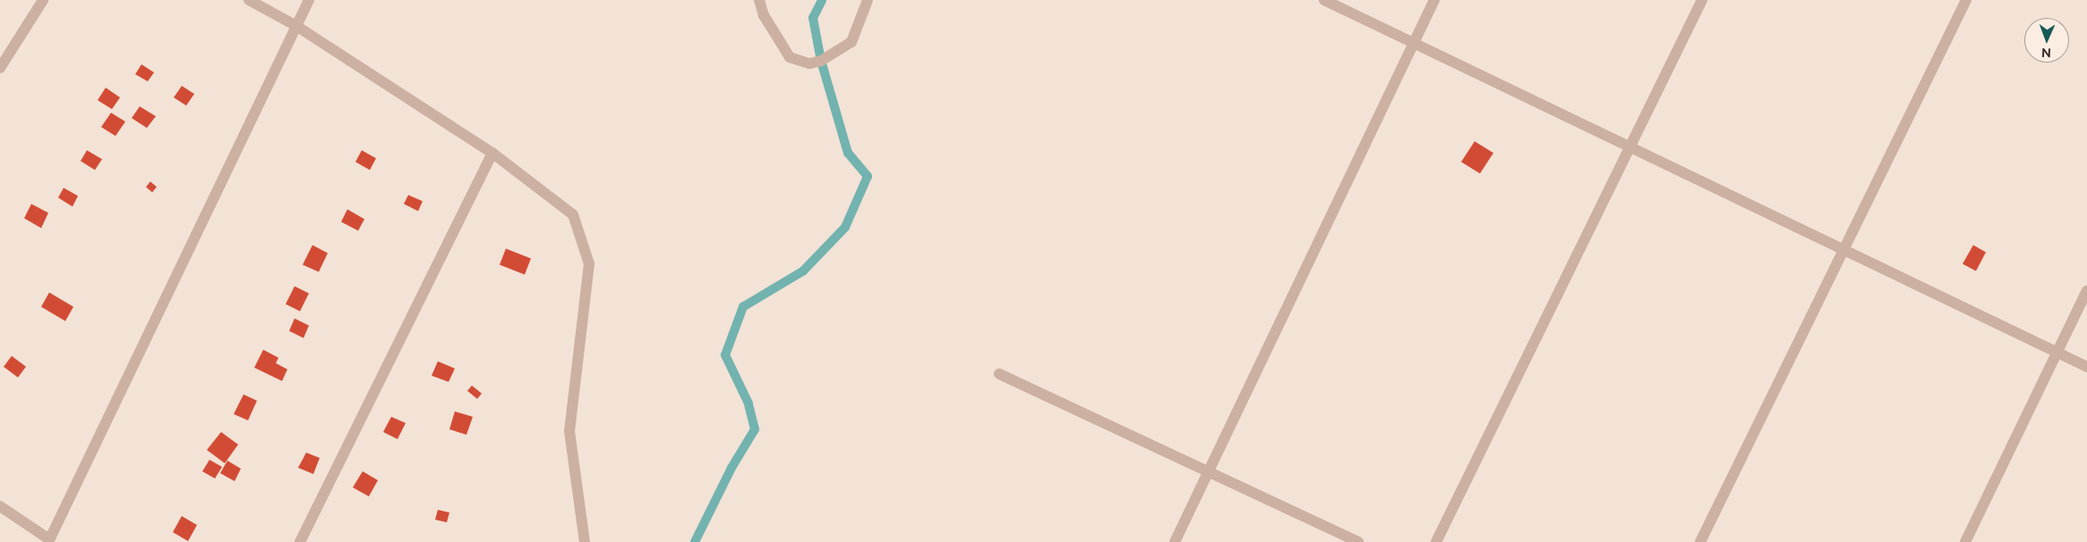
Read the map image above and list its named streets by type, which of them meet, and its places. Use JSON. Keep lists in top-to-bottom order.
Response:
{
  "north": "bottom"
}
